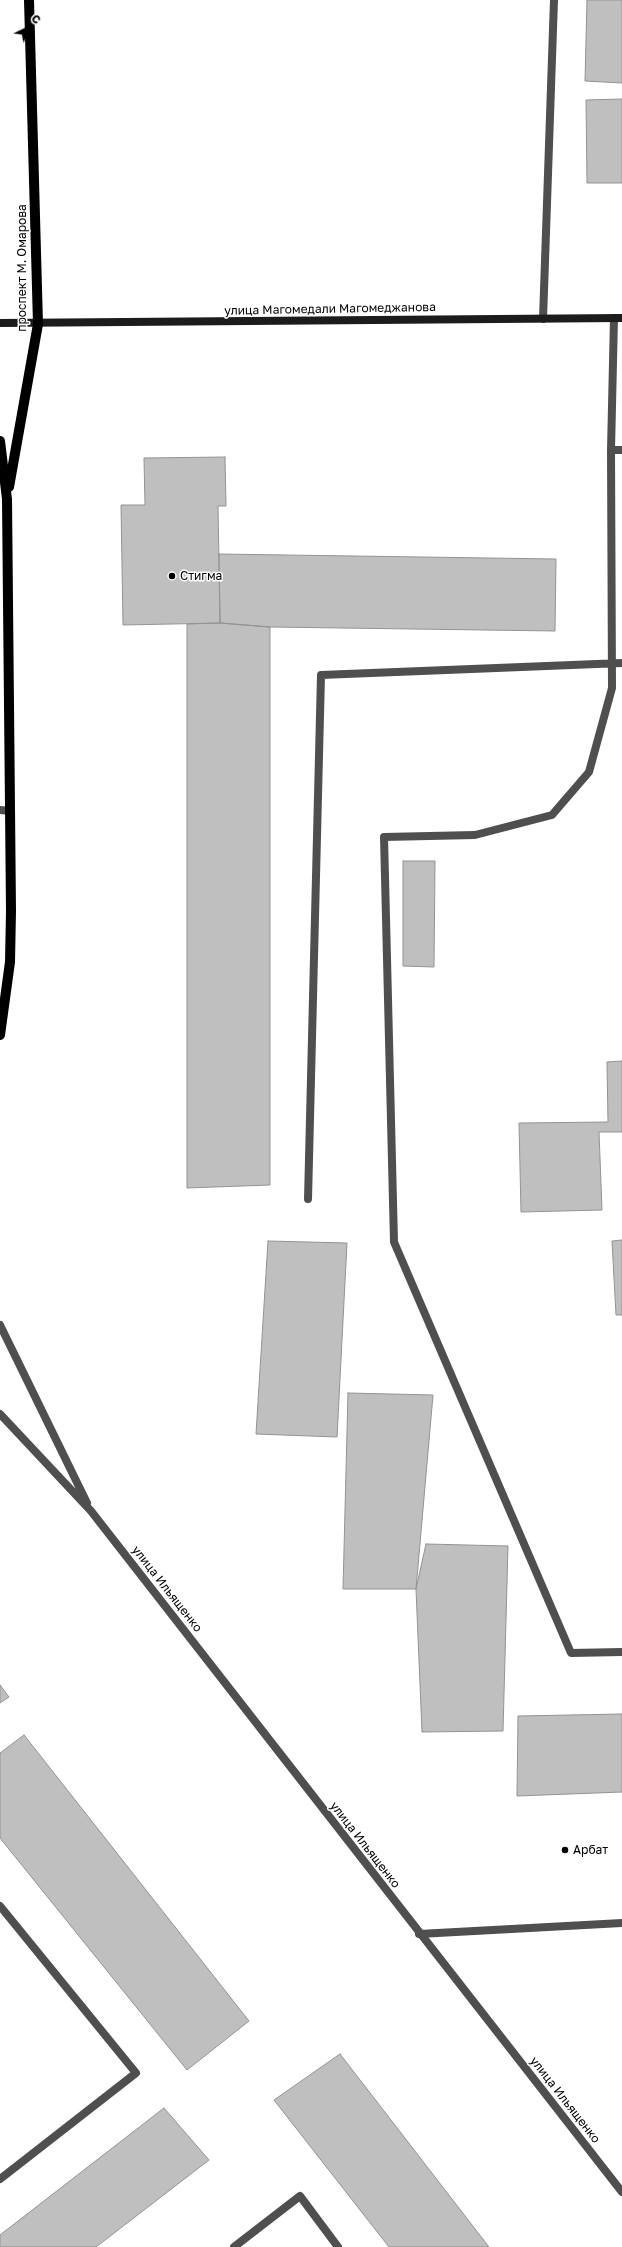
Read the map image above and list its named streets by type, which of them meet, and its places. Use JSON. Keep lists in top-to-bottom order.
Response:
{
  "streets": {
    "main road": ["проспект М. Омарова", "улица Магомедали Магомеджанова"],
    "street": ["улица Ильященко"]
  },
  "crossings": [
    ["проспект М. Омарова", "улица Магомедали Магомеджанова"]
  ],
  "places": ["Стигма", "Арбат"],
  "north": "top right"
}
